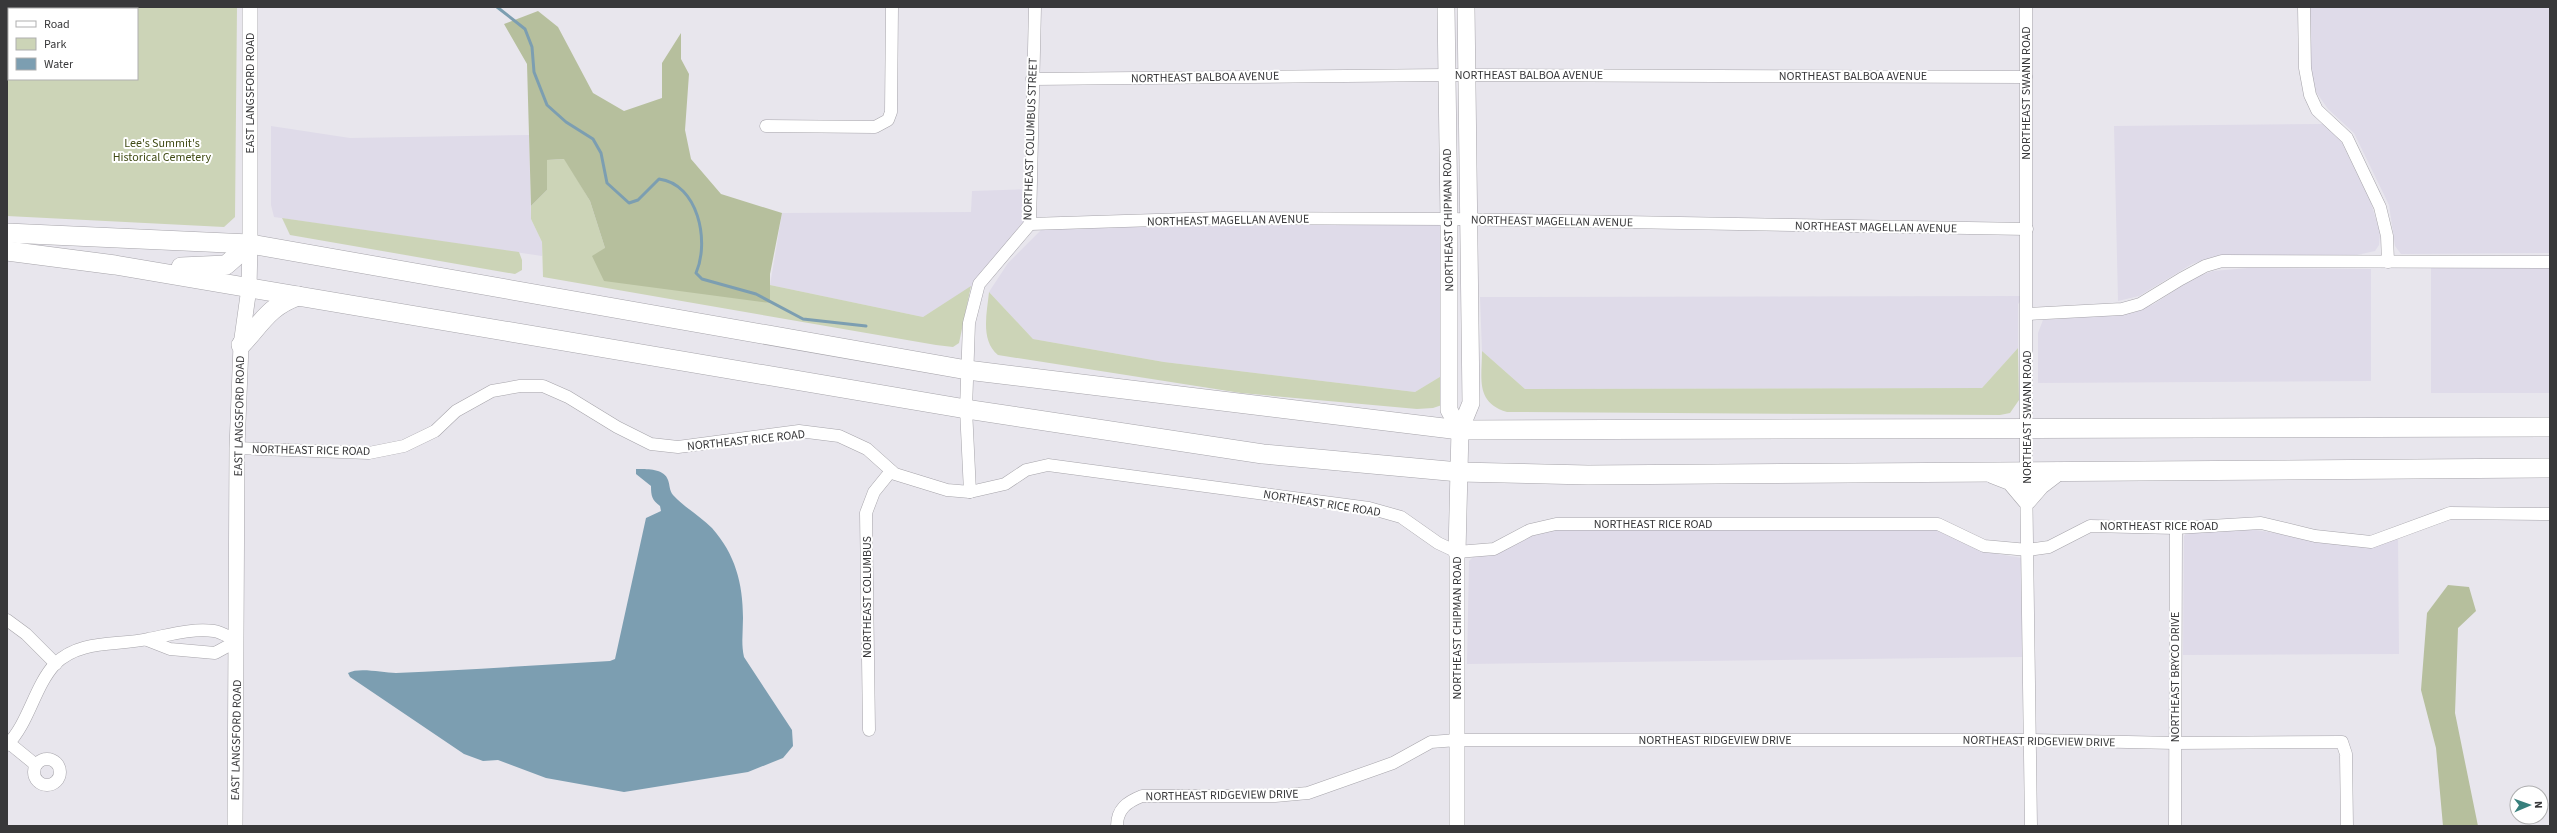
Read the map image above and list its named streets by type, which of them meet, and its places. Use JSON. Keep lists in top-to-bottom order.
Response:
{
  "streets": {
    "main road": ["NORTHEAST CHIPMAN ROAD"],
    "street": [
      "NORTHEAST BALBOA AVENUE",
      "EAST LANGSFORD ROAD",
      "NORTHEAST SWANN ROAD",
      "NORTHEAST COLUMBUS STREET",
      "NORTHEAST MAGELLAN AVENUE",
      "NORTHEAST RICE ROAD",
      "NORTHEAST COLUMBUS",
      "NORTHEAST BRYCO DRIVE",
      "NORTHEAST RIDGEVIEW DRIVE"
    ]
  },
  "crossings": [
    ["NORTHEAST BALBOA AVENUE", "NORTHEAST SWANN ROAD"],
    ["NORTHEAST BALBOA AVENUE", "NORTHEAST COLUMBUS STREET"],
    ["NORTHEAST BALBOA AVENUE", "NORTHEAST CHIPMAN ROAD"],
    ["EAST LANGSFORD ROAD", "NORTHEAST RICE ROAD"],
    ["NORTHEAST SWANN ROAD", "NORTHEAST MAGELLAN AVENUE"],
    ["NORTHEAST SWANN ROAD", "NORTHEAST RICE ROAD"],
    ["NORTHEAST SWANN ROAD", "NORTHEAST RIDGEVIEW DRIVE"],
    ["NORTHEAST COLUMBUS STREET", "NORTHEAST MAGELLAN AVENUE"],
    ["NORTHEAST COLUMBUS STREET", "NORTHEAST RICE ROAD"],
    ["NORTHEAST MAGELLAN AVENUE", "NORTHEAST CHIPMAN ROAD"],
    ["NORTHEAST CHIPMAN ROAD", "NORTHEAST RICE ROAD"],
    ["NORTHEAST CHIPMAN ROAD", "NORTHEAST RIDGEVIEW DRIVE"],
    ["NORTHEAST RICE ROAD", "NORTHEAST COLUMBUS"],
    ["NORTHEAST RICE ROAD", "NORTHEAST BRYCO DRIVE"],
    ["NORTHEAST BRYCO DRIVE", "NORTHEAST RIDGEVIEW DRIVE"]
  ],
  "parks": ["Lee's Summit's Historical Cemetery"],
  "legend": ["Road", "Park", "Water"],
  "north": "right"
}
